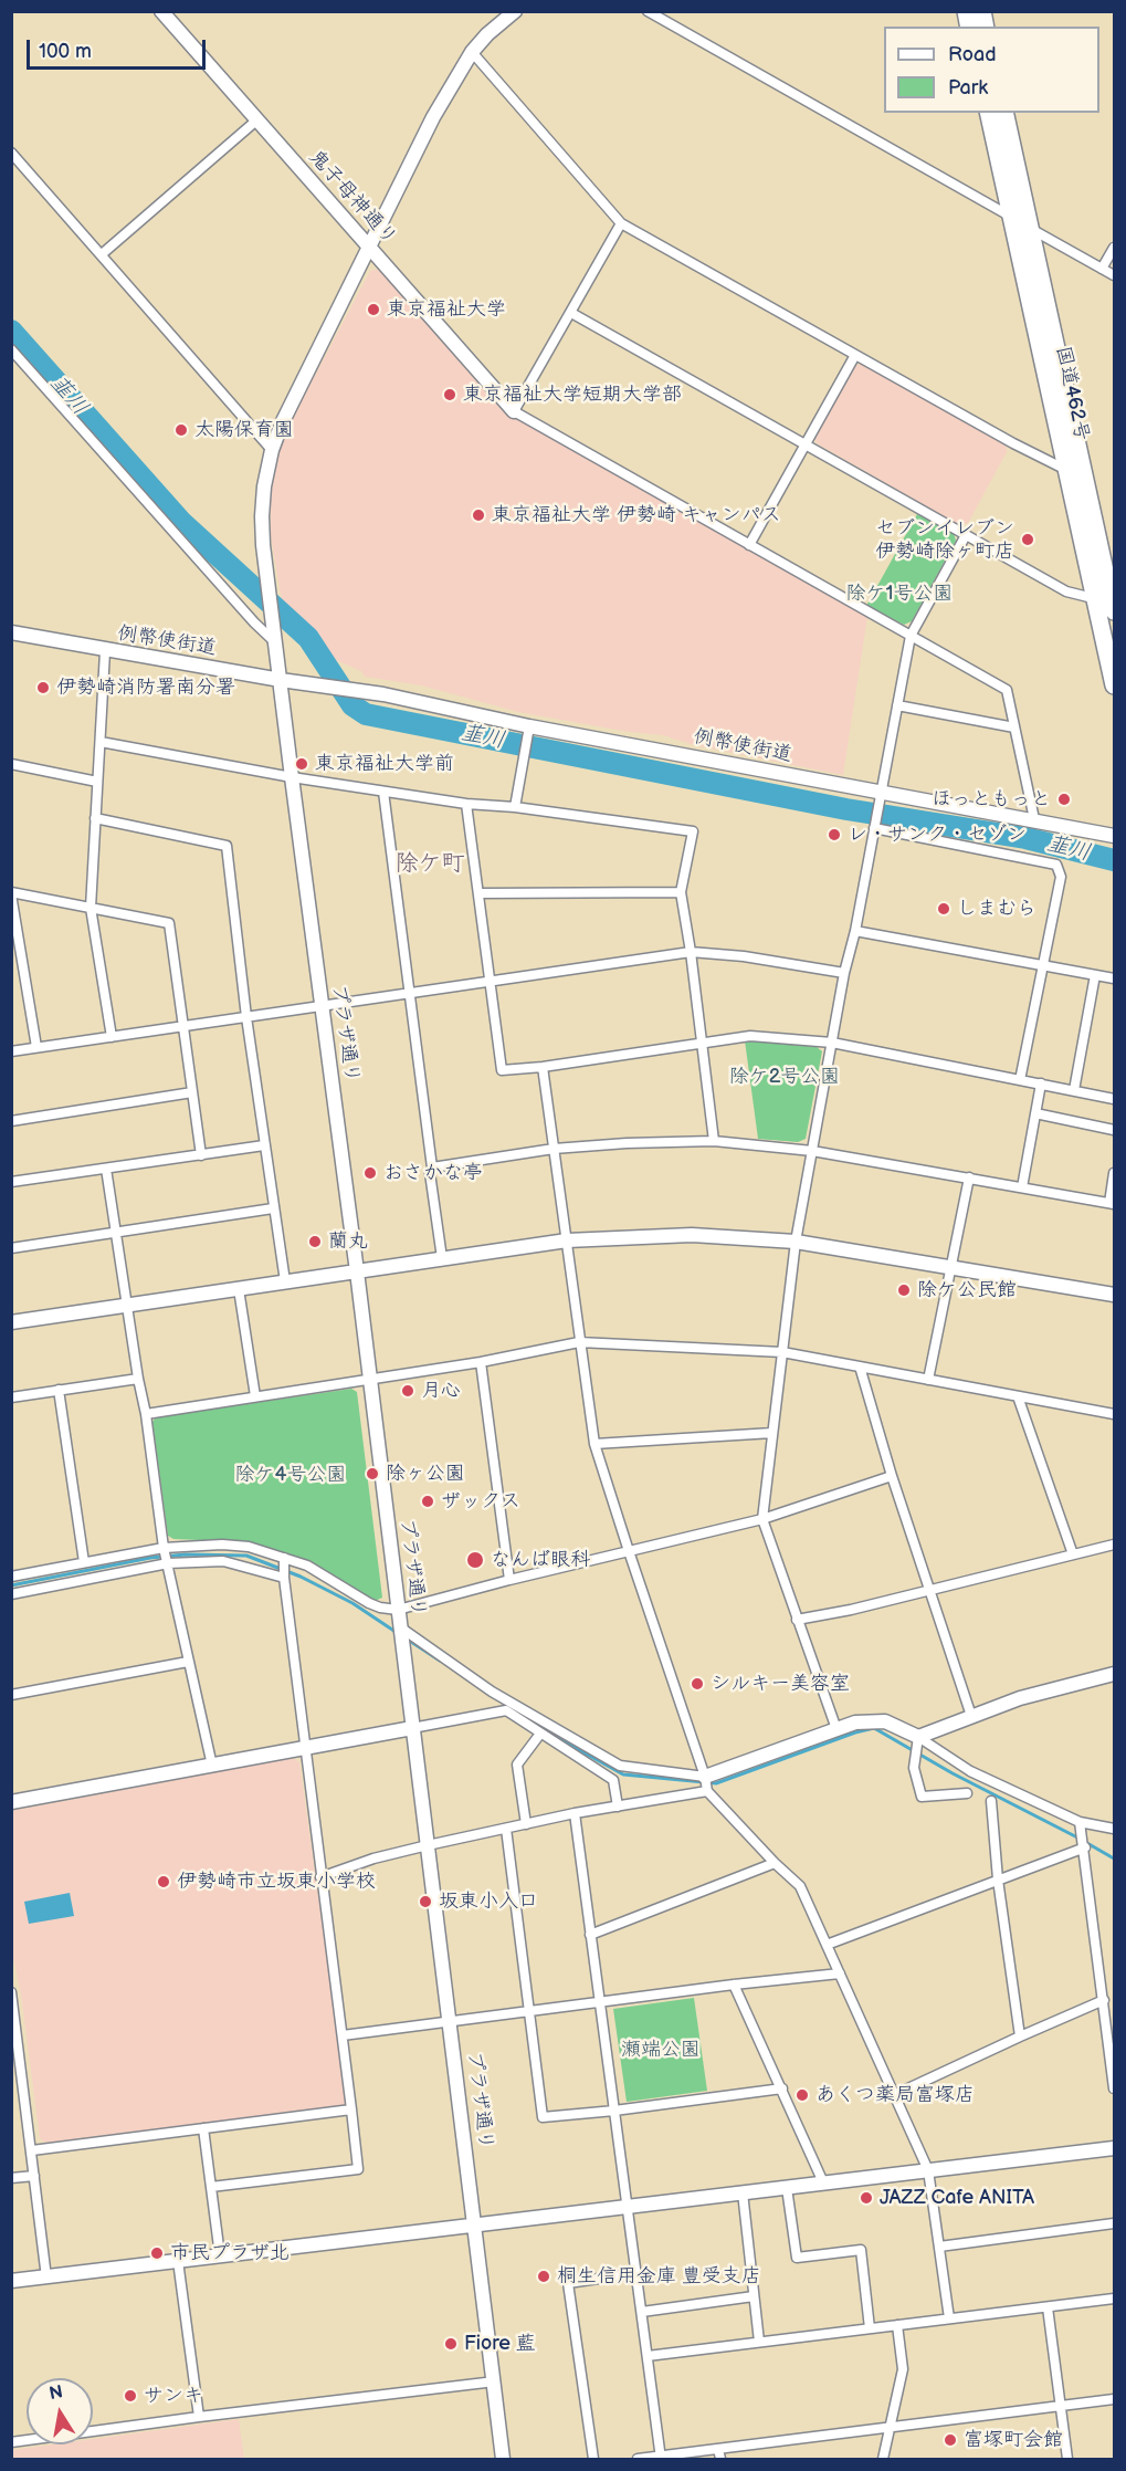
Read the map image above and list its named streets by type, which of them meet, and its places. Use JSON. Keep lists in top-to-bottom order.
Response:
{
  "streets": {
    "highway": ["国道462号"],
    "street": ["鬼子母神通り", "例幣使街道", "プラザ通り"]
  },
  "crossings": [
    ["鬼子母神通り", "プラザ通り"],
    ["例幣使街道", "プラザ通り"]
  ],
  "districts": ["除ケ町"],
  "water": ["韮川"],
  "parks": [
    "除ケ1号公園",
    "除ケ2号公園",
    "除ケ4号公園",
    "瀬端公園"
  ],
  "places": [
    "東京福祉大学",
    "東京福祉大学短期大学部",
    "太陽保育園",
    "東京福祉大学 伊勢崎 キャンパス",
    "セブンイレブン 伊勢崎除ヶ町店",
    "伊勢崎消防署南分署",
    "東京福祉大学前",
    "ほっともっと",
    "レ・サンク・セゾン",
    "しまむら",
    "おさかな亭",
    "蘭丸",
    "除ケ公民館",
    "月心",
    "除ヶ公園",
    "ザックス",
    "なんば眼科",
    "シルキー美容室",
    "伊勢崎市立坂東小学校",
    "坂東小入口",
    "あくつ薬局富塚店",
    "JAZZ Cafe ANITA",
    "市民プラザ北",
    "桐生信用金庫 豊受支店",
    "Fiore 藍",
    "サンキ",
    "富塚町会館"
  ],
  "legend": ["Road", "Park"],
  "scale_bar": "100 m",
  "north": "top"
}
